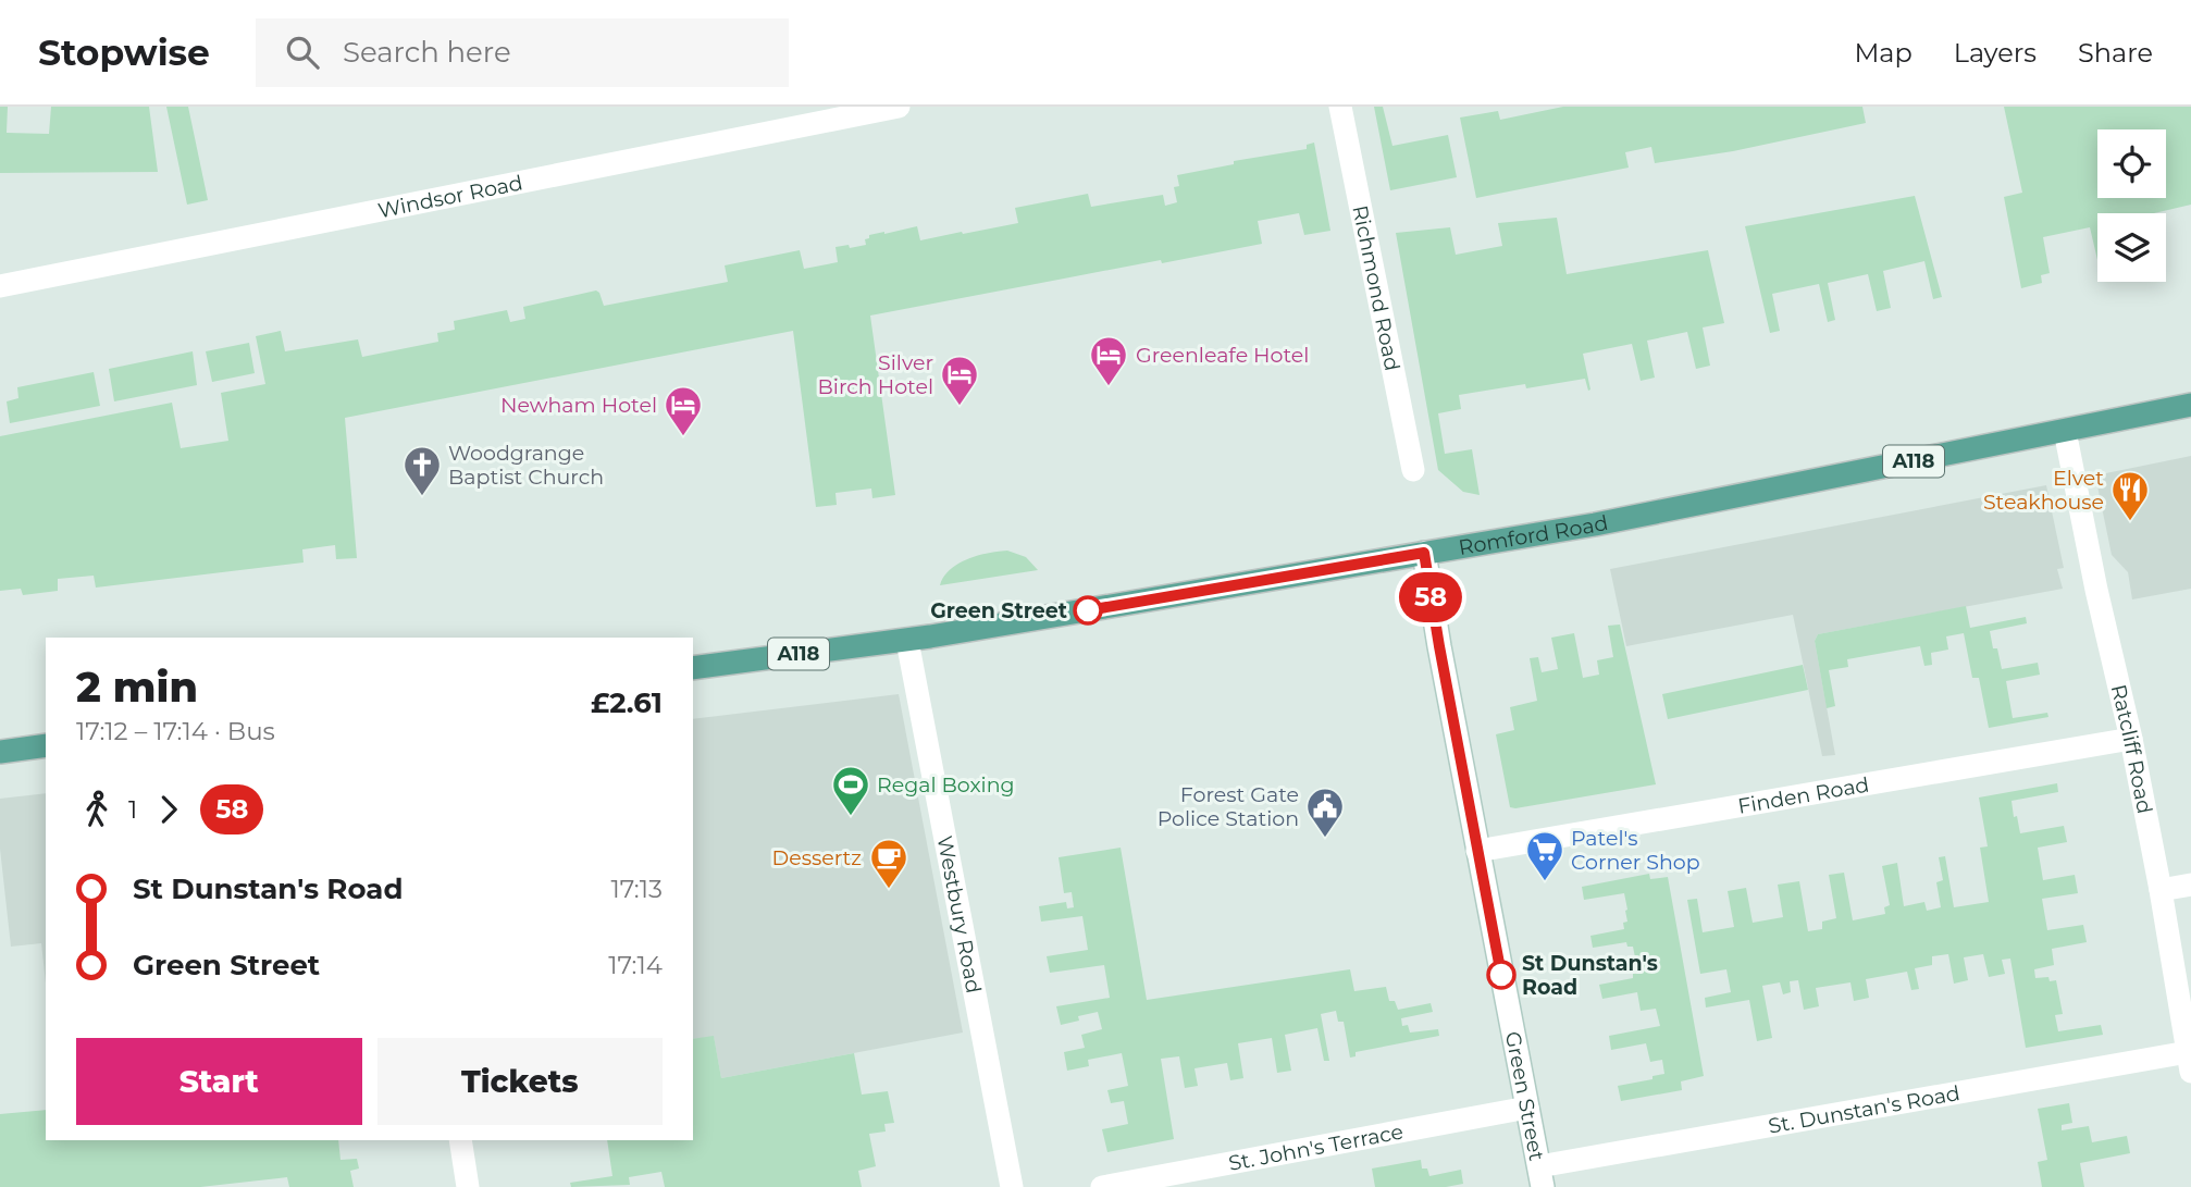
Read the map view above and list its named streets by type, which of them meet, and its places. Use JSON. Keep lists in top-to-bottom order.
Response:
{
  "streets": {
    "main road": ["A118", "Romford Road"],
    "street": [
      "Windsor Road",
      "Richmond Road",
      "Ratcliff Road",
      "Finden Road",
      "Westbury Road",
      "Green Street",
      "St. Dunstan's Road",
      "St. John's Terrace"
    ]
  },
  "crossings": [
    ["Romford Road", "Ratcliff Road"],
    ["Romford Road", "Westbury Road"],
    ["Romford Road", "Green Street"],
    ["Ratcliff Road", "Finden Road"],
    ["Ratcliff Road", "St. Dunstan's Road"],
    ["Finden Road", "Green Street"],
    ["Green Street", "St. Dunstan's Road"],
    ["Green Street", "St. John's Terrace"]
  ],
  "places": {
    "hotel": ["Greenleafe Hotel", "Silver Birch Hotel", "Newham Hotel"],
    "church": ["Woodgrange Baptist Church"],
    "restaurant": ["Elvet Steakhouse"],
    "other": ["Green Street", "St Dunstan's Road"],
    "sports": ["Regal Boxing"],
    "public building": ["Forest Gate Police Station"],
    "supermarket": ["Patel's Corner Shop"],
    "cafe": ["Dessertz"]
  },
  "lines": ["bus line 58"],
  "page": {
    "header": "Stopwise",
    "search": "Search here",
    "nav": ["Map", "Layers", "Share"],
    "on_map": "58",
    "heading": ["2 min", "17:12 – 17:14 · Bus", "£2.61"],
    "legs": ["1", "58"],
    "list": [
      {
        "name": "St Dunstan's Road",
        "value": "17:13"
      },
      {
        "name": "Green Street",
        "value": "17:14"
      }
    ],
    "buttons": ["Start", "Tickets"]
  }
}
